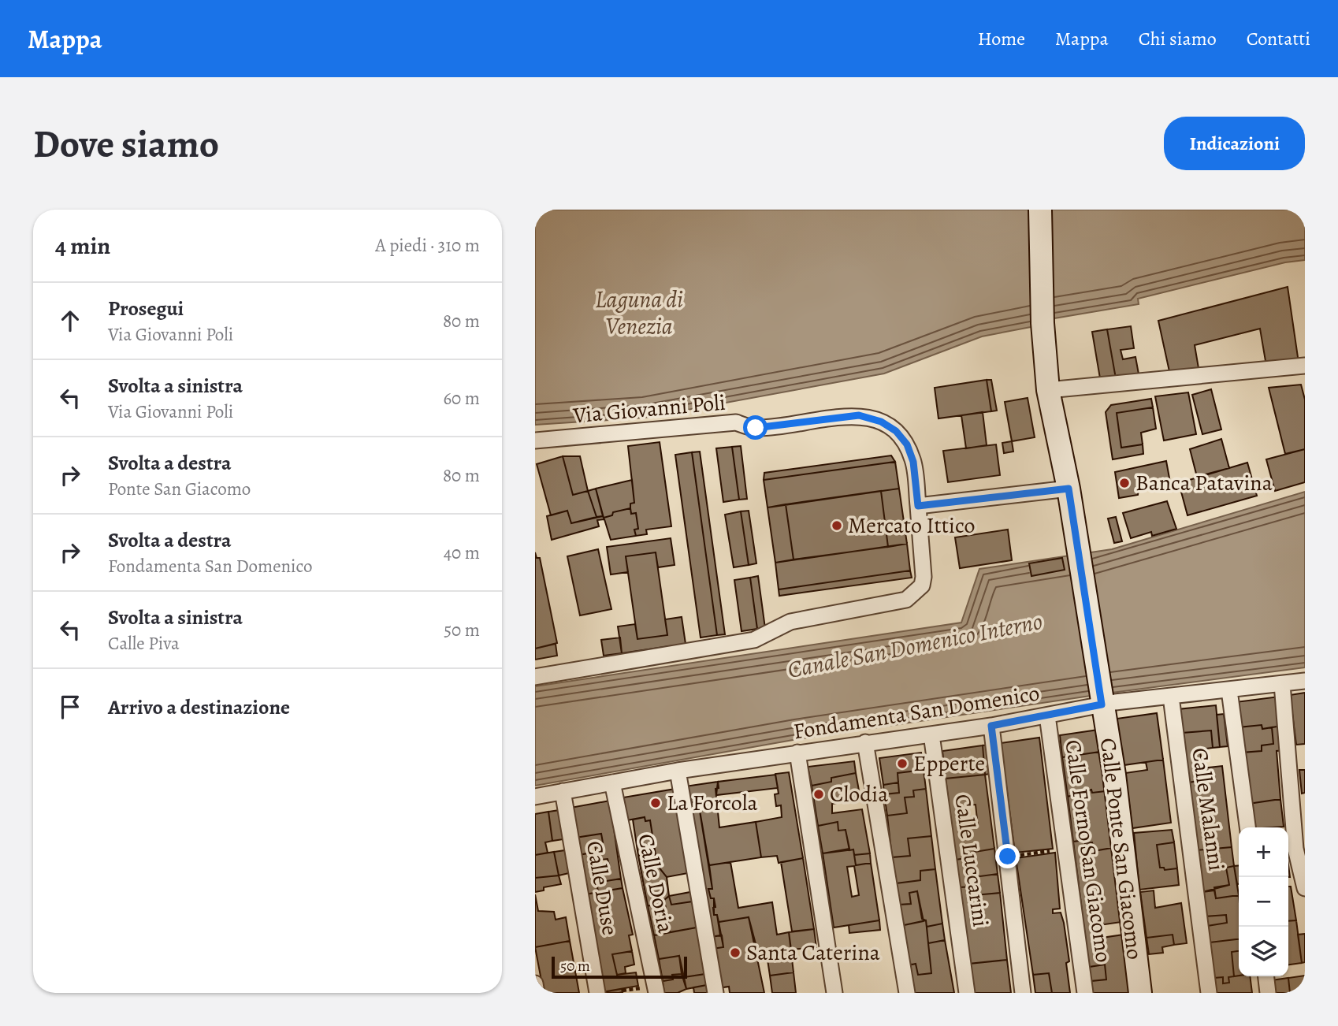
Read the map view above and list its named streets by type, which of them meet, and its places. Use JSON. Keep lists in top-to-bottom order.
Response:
{
  "streets": {
    "street": [
      "Via Giovanni Poli",
      "Fondamenta San Domenico",
      "Calle Malanni",
      "Calle Ponte San Giacomo",
      "Calle Forno San Giacomo",
      "Calle Luccarini",
      "Calle Doria",
      "Calle Duse"
    ]
  },
  "crossings": [
    ["Fondamenta San Domenico", "Calle Malanni"],
    ["Fondamenta San Domenico", "Calle Ponte San Giacomo"],
    ["Fondamenta San Domenico", "Calle Forno San Giacomo"],
    ["Fondamenta San Domenico", "Calle Luccarini"],
    ["Fondamenta San Domenico", "Calle Doria"],
    ["Fondamenta San Domenico", "Calle Duse"]
  ],
  "water": ["Laguna di Venezia", "Canale San Domenico Interno"],
  "places": [
    "Banca Patavina",
    "Mercato Ittico",
    "Epperte",
    "Clodia",
    "La Forcola",
    "Santa Caterina"
  ],
  "scale_bar": "50 m",
  "page": {
    "header": "Mappa",
    "nav": [
      "Home",
      "Mappa",
      "Chi siamo",
      "Contatti"
    ],
    "buttons": "Indicazioni",
    "title": "Dove siamo",
    "heading": ["4 min", "A piedi · 310 m"],
    "list": [
      ["Prosegui", "Via Giovanni Poli", "80 m"],
      ["Svolta a sinistra", "Via Giovanni Poli", "60 m"],
      ["Svolta a destra", "Ponte San Giacomo", "80 m"],
      ["Svolta a destra", "Fondamenta San Domenico", "40 m"],
      ["Svolta a sinistra", "Calle Piva", "50 m"],
      "Arrivo a destinazione"
    ],
    "map_buttons": ["+", "−"],
    "scale": "50 m"
  }
}
